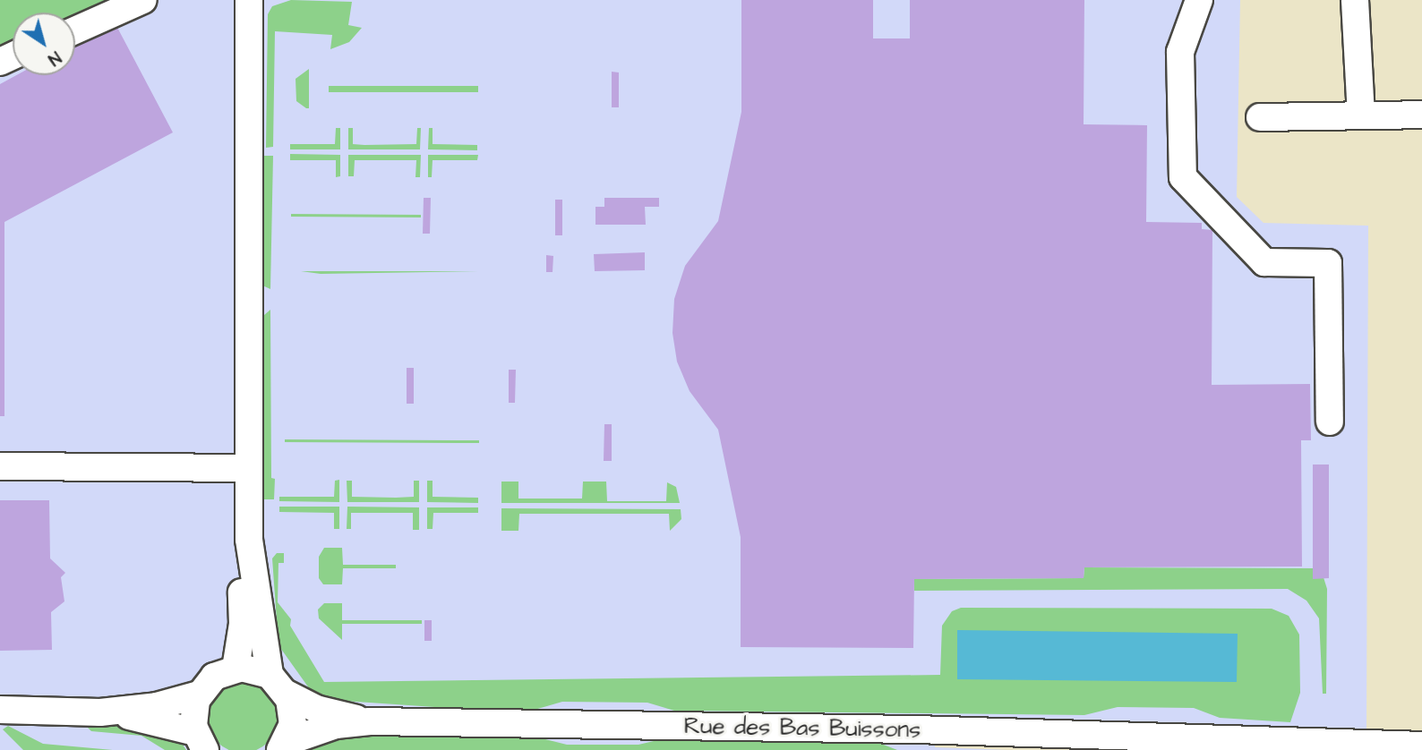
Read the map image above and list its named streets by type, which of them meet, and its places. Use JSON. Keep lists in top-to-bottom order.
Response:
{
  "streets": {
    "street": ["Rue des Bas Buissons"]
  },
  "north": "bottom right"
}
